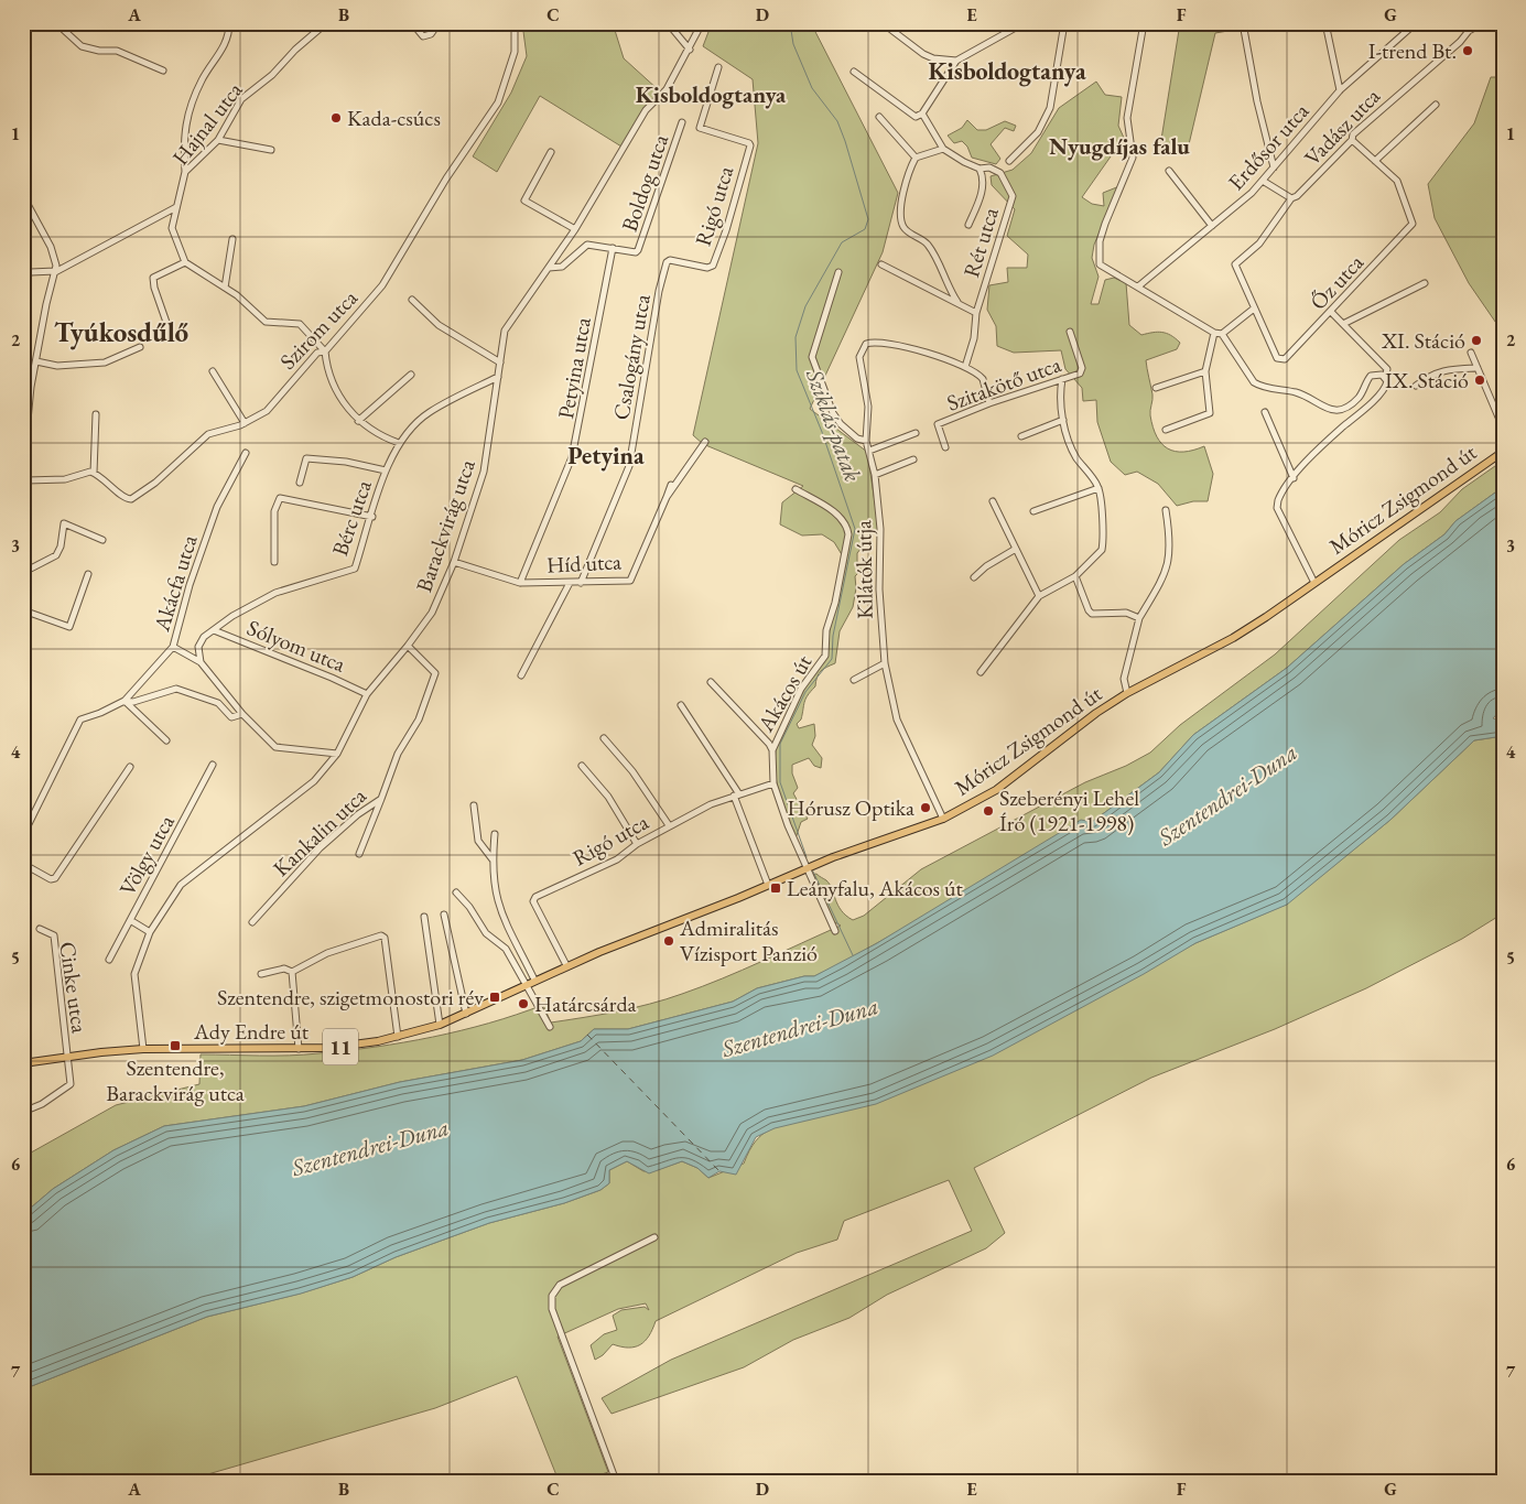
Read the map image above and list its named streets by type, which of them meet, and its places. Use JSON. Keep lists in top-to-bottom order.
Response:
{
  "streets": {
    "main road": ["Móricz Zsigmond út", "Ady Endre út", "11"],
    "street": [
      "Hajnal utca",
      "Vadász utca",
      "Erdősor utca",
      "Boldog utca",
      "Rigó utca",
      "Rét utca",
      "Őz utca",
      "Szirom utca",
      "Csalogány utca",
      "Petyina utca",
      "Szitakötő utca",
      "Bérc utca",
      "Barackvirág utca",
      "Híd utca",
      "Kilátók útja",
      "Akácfa utca",
      "Sólyom utca",
      "Akácos út",
      "Kankalin utca",
      "Völgy utca",
      "Cinke utca"
    ]
  },
  "crossings": [
    ["Vadász utca", "Őz utca"],
    ["Boldog utca", "Petyina utca"],
    ["Rigó utca", "Csalogány utca"],
    ["Rigó utca", "Móricz Zsigmond út"],
    ["Rigó utca", "Akácos út"],
    ["Csalogány utca", "Híd utca"],
    ["Petyina utca", "Híd utca"],
    ["Móricz Zsigmond út", "Kilátók útja"],
    ["Móricz Zsigmond út", "Akácos út"],
    ["Móricz Zsigmond út", "Ady Endre út"],
    ["Bérc utca", "Barackvirág utca"],
    ["Bérc utca", "Sólyom utca"],
    ["Barackvirág utca", "Híd utca"],
    ["Barackvirág utca", "Sólyom utca"],
    ["Barackvirág utca", "Kankalin utca"],
    ["Barackvirág utca", "Ady Endre út"],
    ["Cinke utca", "Ady Endre út"]
  ],
  "districts": [
    "Kisboldogtanya",
    "Kisboldogtanya",
    "Nyugdíjas falu",
    "Tyúkosdűlő",
    "Petyina"
  ],
  "water": ["Sziklás-patak", "Szentendrei-Duna"],
  "places": {
    "other": [
      "I-trend Bt.",
      "Kada-csúcs",
      "XI. Stáció",
      "IX. Stáció",
      "Hórusz Optika",
      "Szeberényi Lehel Író (1921-1998)",
      "Admiralitás Vízisport Panzió",
      "Határcsárda"
    ],
    "transit": ["Leányfalu, Akácos út", "Szentendre, szigetmonostori rév", "Szentendre, Barackvirág utca"]
  },
  "grid": {
    "columns": [
      "A",
      "B",
      "C",
      "D",
      "E",
      "F",
      "G"
    ],
    "rows": [
      "1",
      "2",
      "3",
      "4",
      "5",
      "6",
      "7"
    ]
  }
}
